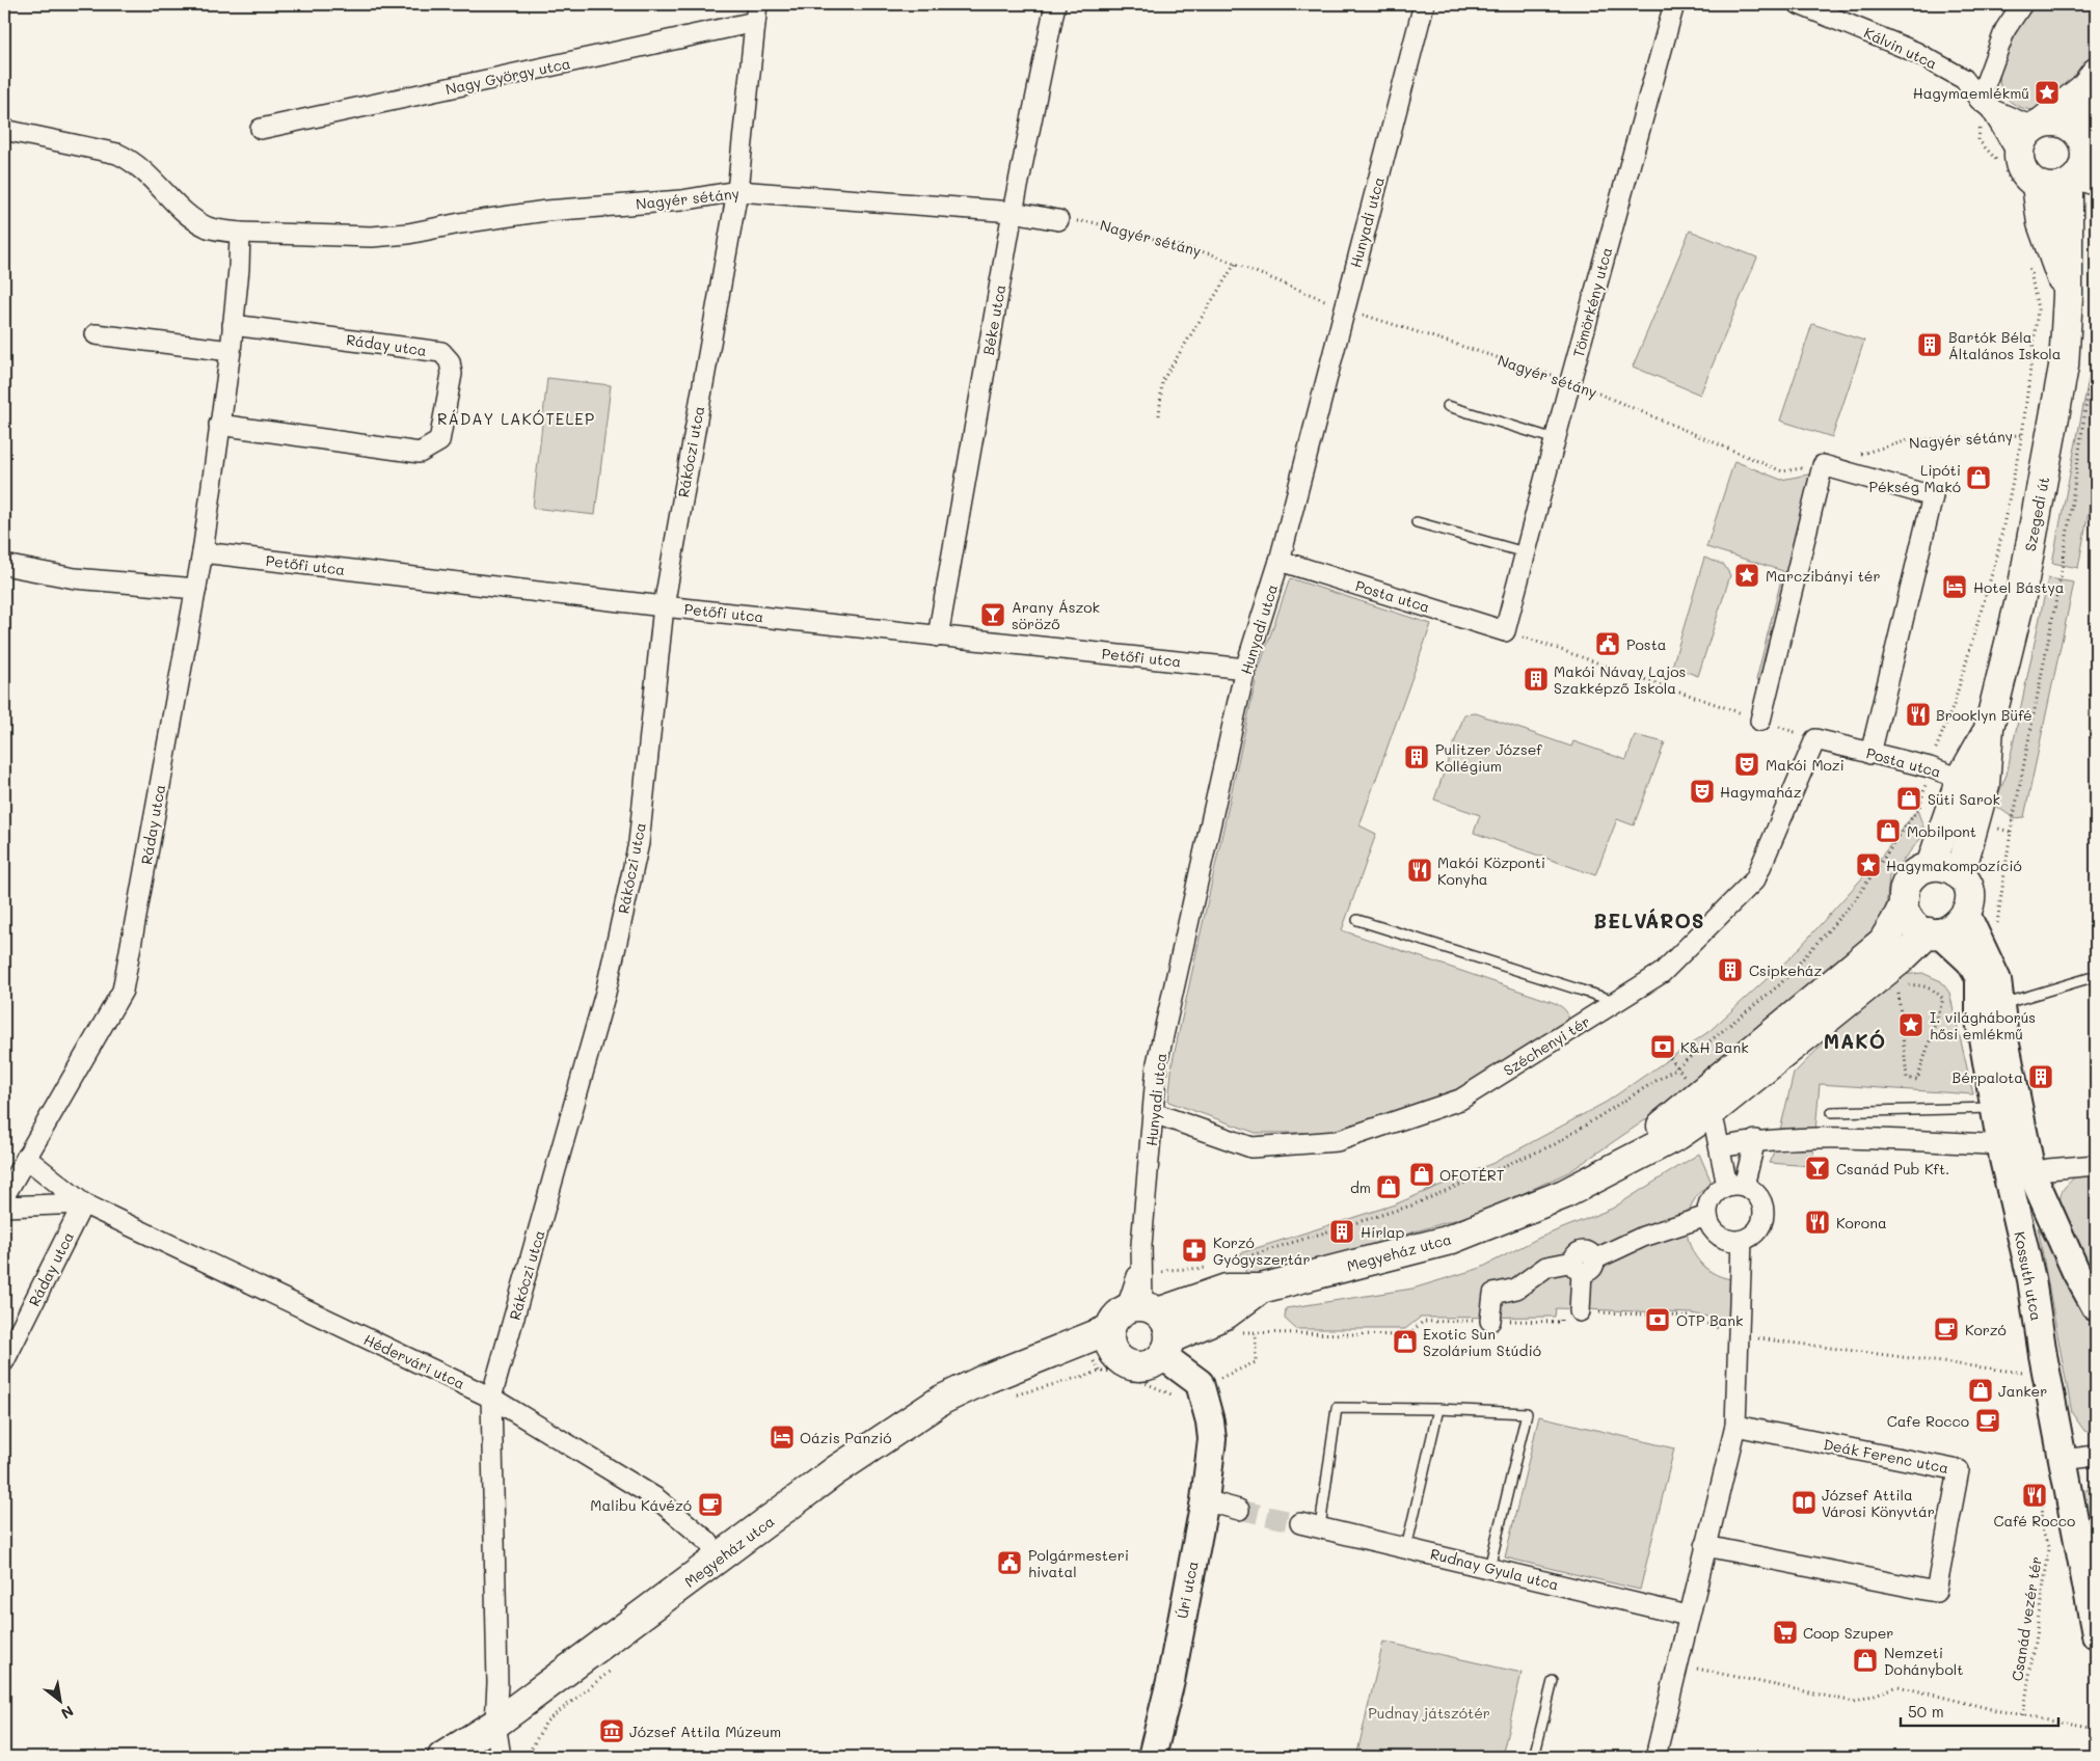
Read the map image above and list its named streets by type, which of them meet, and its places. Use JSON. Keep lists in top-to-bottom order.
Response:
{
  "streets": {
    "main road": [
      "Szegedi út",
      "Megyeház utca",
      "Kossuth utca",
      "Úri utca"
    ],
    "street": [
      "Kálvin utca",
      "Nagy György utca",
      "Nagyér sétány",
      "Hunyadi utca",
      "Tömörkény utca",
      "Béke utca",
      "Ráday utca",
      "Rákóczi utca",
      "Petőfi utca",
      "Posta utca",
      "Széchenyi tér",
      "Hédervári utca",
      "Deák Ferenc utca",
      "Rudnay Gyula utca"
    ],
    "path": ["Csanád vezér tér"]
  },
  "crossings": [
    ["Kálvin utca", "Szegedi út"],
    ["Nagy György utca", "Rákóczi utca"],
    ["Nagyér sétány", "Hunyadi utca"],
    ["Nagyér sétány", "Tömörkény utca"],
    ["Nagyér sétány", "Béke utca"],
    ["Nagyér sétány", "Ráday utca"],
    ["Nagyér sétány", "Rákóczi utca"],
    ["Hunyadi utca", "Petőfi utca"],
    ["Hunyadi utca", "Posta utca"],
    ["Hunyadi utca", "Széchenyi tér"],
    ["Hunyadi utca", "Megyeház utca"],
    ["Tömörkény utca", "Posta utca"],
    ["Béke utca", "Petőfi utca"],
    ["Ráday utca", "Petőfi utca"],
    ["Ráday utca", "Hédervári utca"],
    ["Rákóczi utca", "Petőfi utca"],
    ["Rákóczi utca", "Megyeház utca"],
    ["Rákóczi utca", "Hédervári utca"],
    ["Posta utca", "Széchenyi tér"],
    ["Megyeház utca", "Hédervári utca"]
  ],
  "districts": ["RÁDAY LAKÓTELEP", "BELVÁROS", "MAKÓ"],
  "parks": ["Pudnay játszótér"],
  "places": {
    "place": [
      "Hagymaemlékmű",
      "Marczibányi tér",
      "Hagymakompozíció",
      "I. világháborús hősi emlékmű"
    ],
    "building": [
      "Bartók Béla Általános Iskola",
      "Makói Návay Lajos Szakképző Iskola",
      "Pulitzer József Kollégium",
      "Csipkeház",
      "Bérpalota",
      "Hírlap"
    ],
    "shop": [
      "Lipóti Pékség Makó",
      "Süti Sarok",
      "Mobilpont",
      "OFOTÉRT",
      "dm",
      "Exotic Sun Szolárium Stúdió",
      "Janker",
      "Nemzeti Dohánybolt"
    ],
    "hotel": ["Hotel Bástya", "Oázis Panzió"],
    "bar": ["Arany Ászok söröző", "Csanád Pub Kft."],
    "public building": ["Posta", "Polgármesteri hivatal"],
    "restaurant": [
      "Brooklyn Büfé",
      "Makói Központi Konyha",
      "Korona",
      "Café Rocco"
    ],
    "theatre": ["Makói Mozi", "Hagymaház"],
    "bank": ["K&H Bank", "OTP Bank"],
    "pharmacy": ["Korzó Gyógyszertár"],
    "cafe": ["Korzó", "Cafe Rocco", "Malibu Kávézó"],
    "library": ["József Attila Városi Könyvtár"],
    "supermarket": ["Coop Szuper"],
    "museum": ["József Attila Múzeum"]
  },
  "scale_bar": "50 m",
  "north": "bottom right"
}
